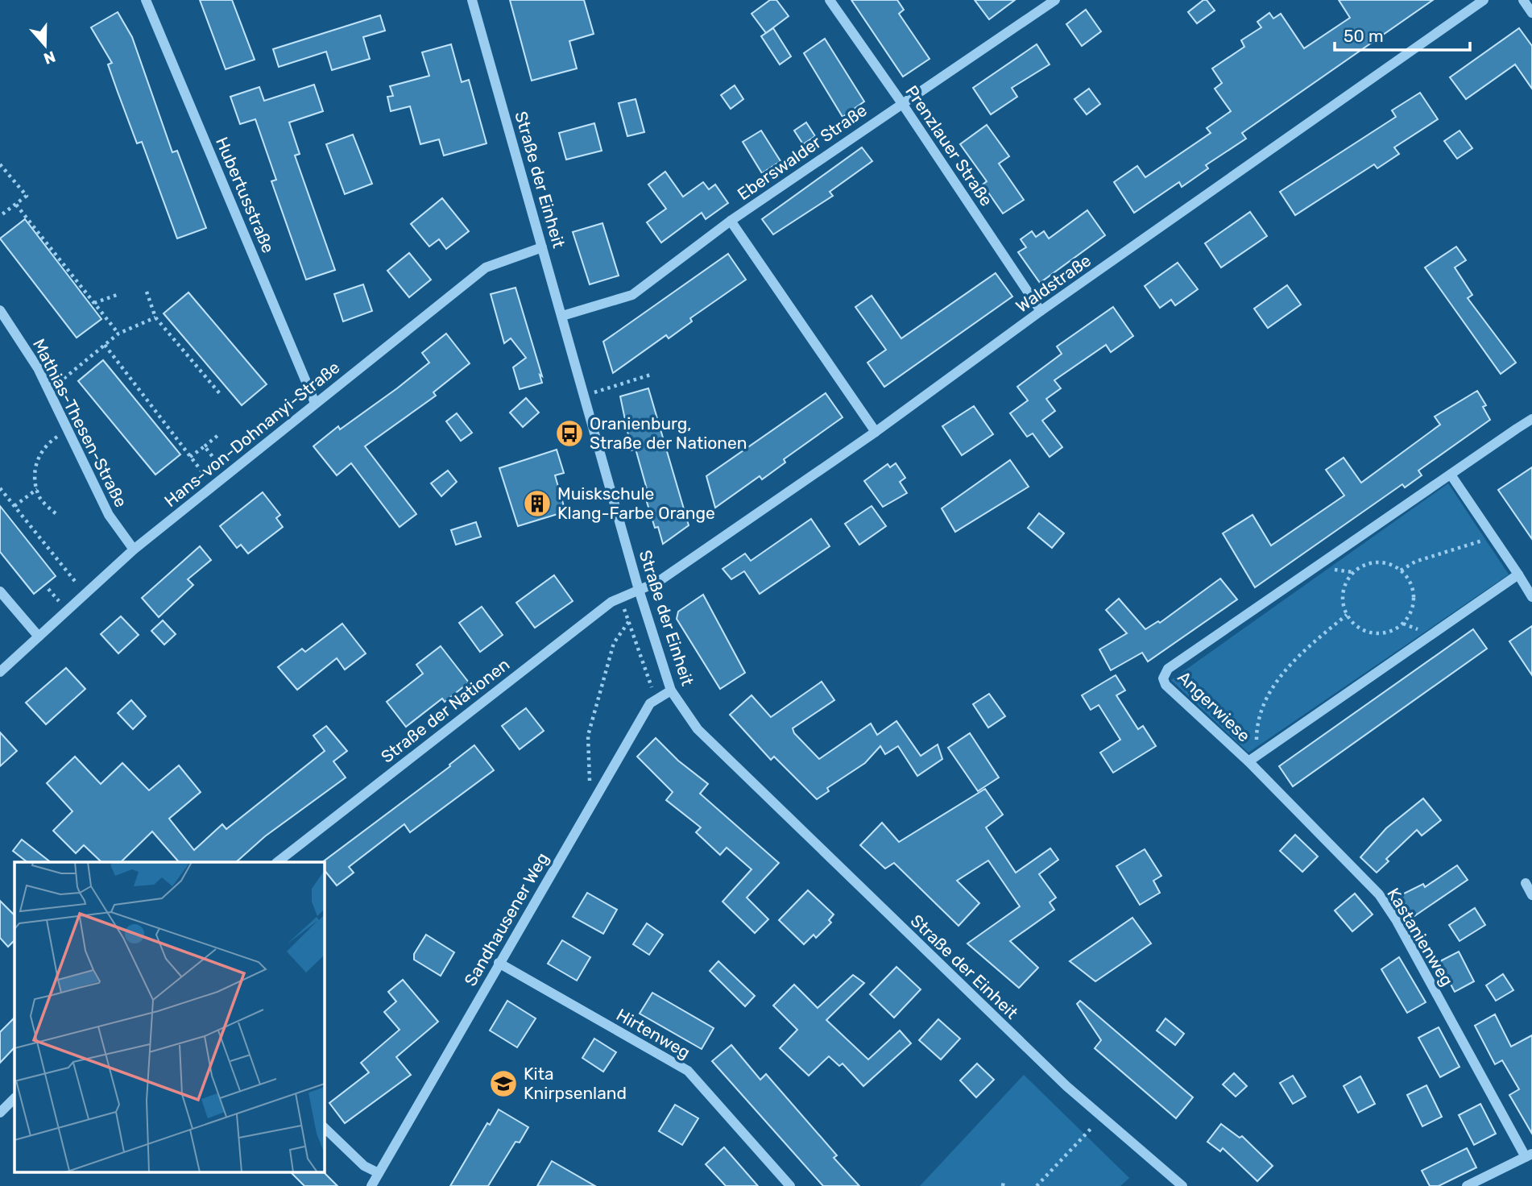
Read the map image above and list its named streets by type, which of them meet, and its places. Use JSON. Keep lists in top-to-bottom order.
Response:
{
  "streets": {
    "street": [
      "Prenzlauer Straße",
      "Eberswalder Straße",
      "Straße der Einheit",
      "Hubertusstraße",
      "Waldstraße",
      "Mathias-Thesen-Straße",
      "Hans-von-Dohnanyi-Straße",
      "Angerwiese",
      "Straße der Nationen",
      "Sandhausener Weg",
      "Kastanienweg",
      "Hirtenweg"
    ]
  },
  "crossings": [
    ["Prenzlauer Straße", "Eberswalder Straße"],
    ["Prenzlauer Straße", "Waldstraße"],
    ["Eberswalder Straße", "Straße der Einheit"],
    ["Straße der Einheit", "Waldstraße"],
    ["Straße der Einheit", "Hans-von-Dohnanyi-Straße"],
    ["Straße der Einheit", "Straße der Nationen"],
    ["Straße der Einheit", "Sandhausener Weg"],
    ["Hubertusstraße", "Hans-von-Dohnanyi-Straße"],
    ["Waldstraße", "Straße der Nationen"],
    ["Mathias-Thesen-Straße", "Hans-von-Dohnanyi-Straße"],
    ["Angerwiese", "Kastanienweg"],
    ["Sandhausener Weg", "Hirtenweg"]
  ],
  "places": {
    "bus stop": ["Oranienburg, Straße der Nationen"],
    "building": ["Muiskschule Klang-Farbe Orange"],
    "school or university": ["Kita Knirpsenland"]
  },
  "scale_bar": "50 m",
  "north": "bottom"
}
